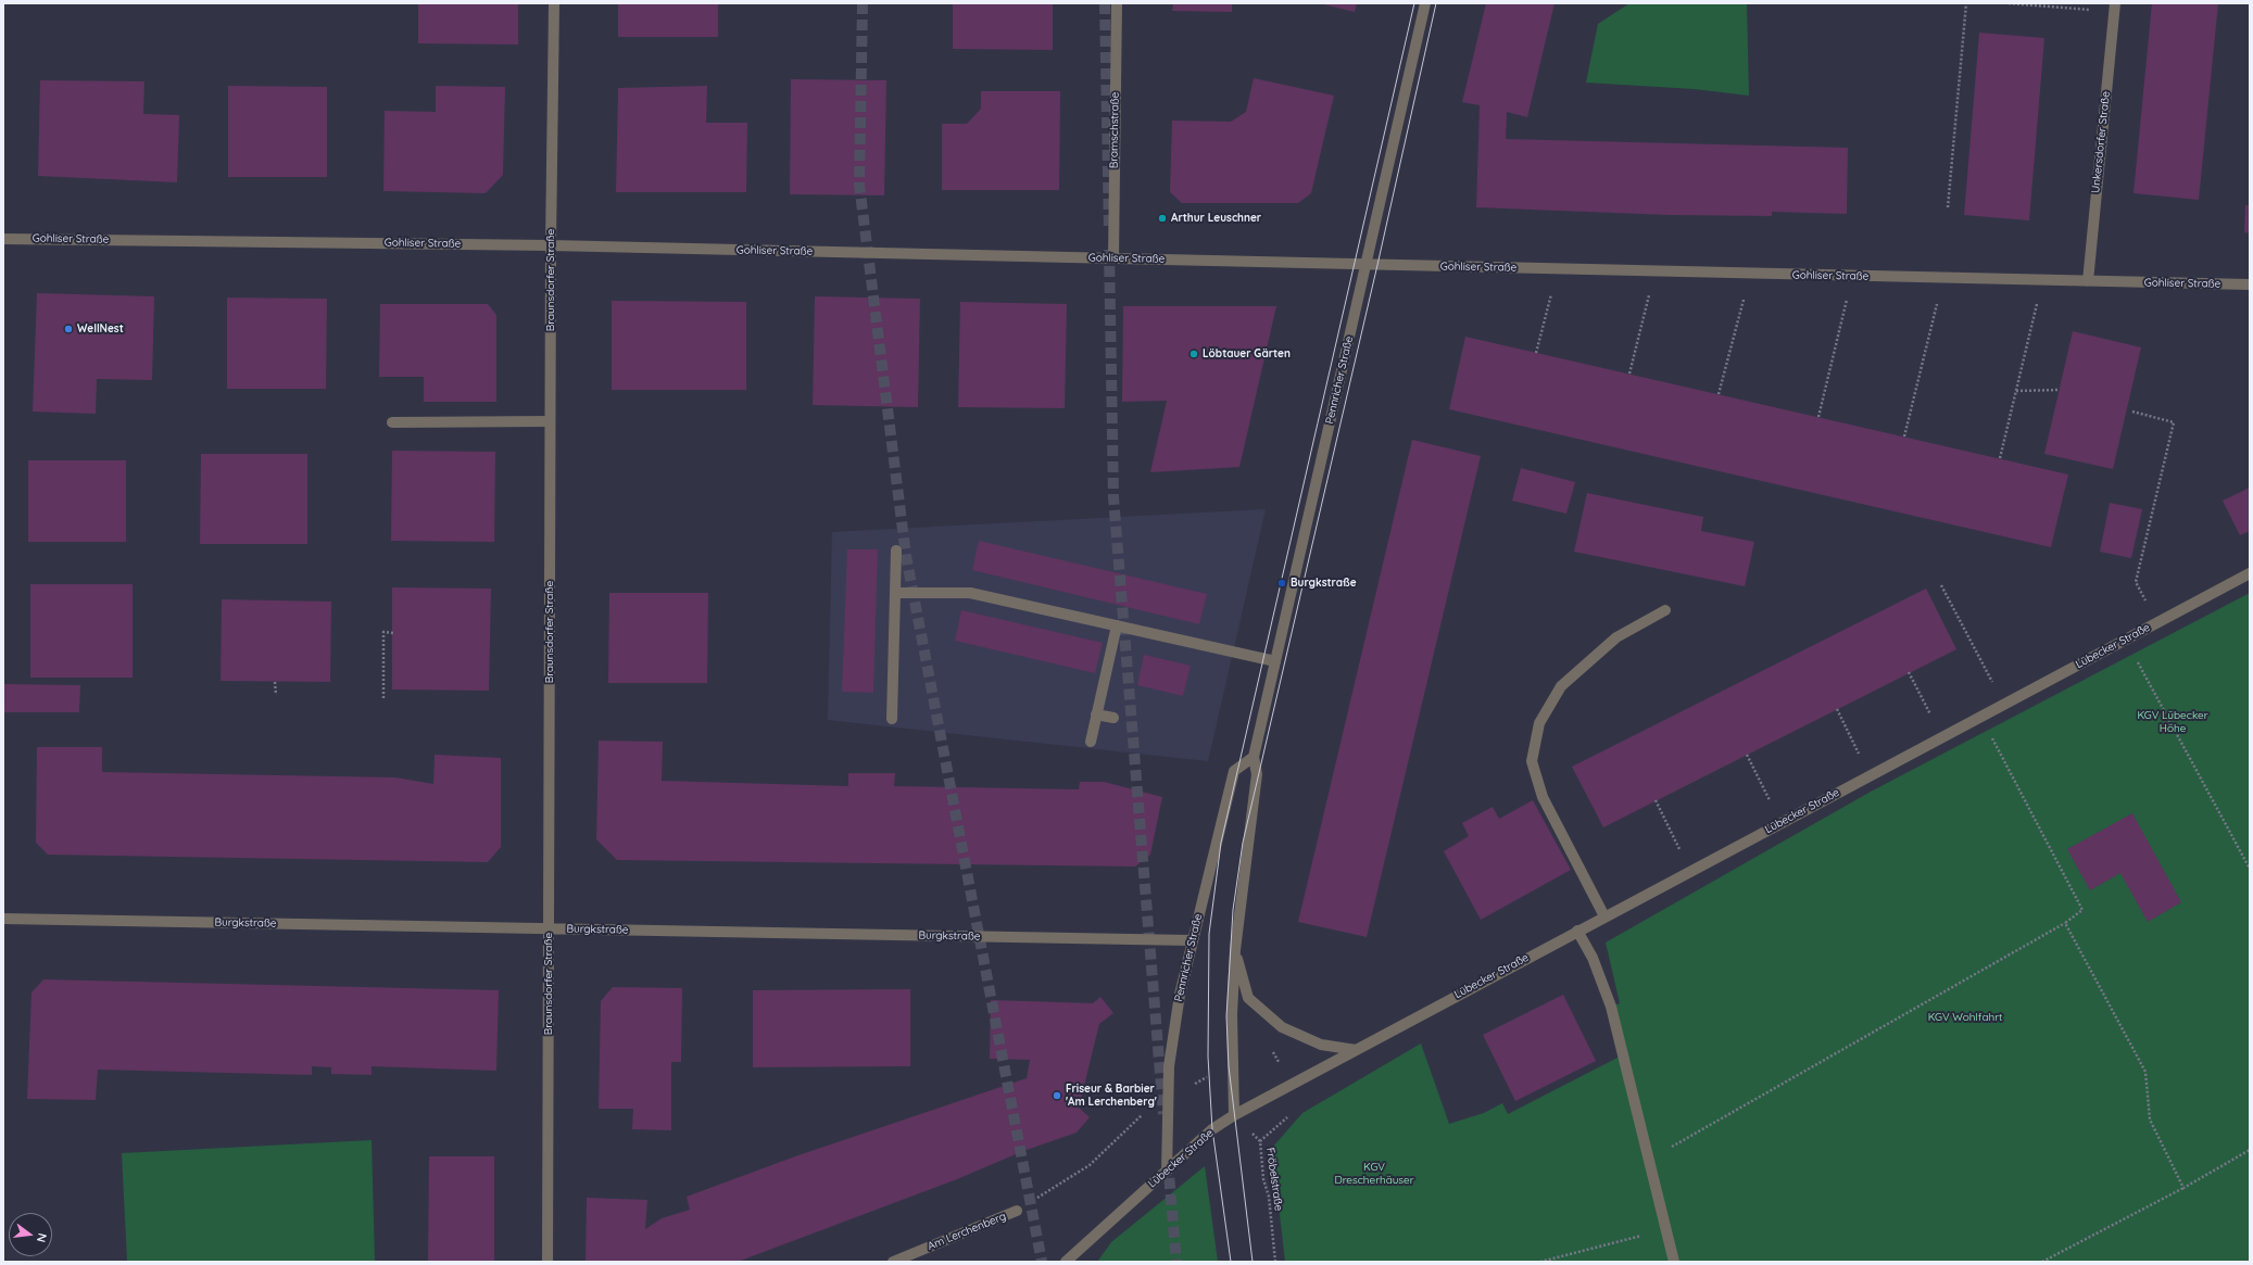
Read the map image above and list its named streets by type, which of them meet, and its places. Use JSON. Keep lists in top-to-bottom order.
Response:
{
  "streets": {
    "street": [
      "Bramschstraße",
      "Unkersdorfer Straße",
      "Gohliser Straße",
      "Braunsdorfer Straße",
      "Pennricher Straße",
      "Lübecker Straße",
      "Burgkstraße",
      "Am Lerchenberg"
    ],
    "path": ["Fröbelstraße"]
  },
  "crossings": [
    ["Bramschstraße", "Gohliser Straße"],
    ["Unkersdorfer Straße", "Gohliser Straße"],
    ["Gohliser Straße", "Braunsdorfer Straße"],
    ["Gohliser Straße", "Pennricher Straße"],
    ["Braunsdorfer Straße", "Burgkstraße"],
    ["Pennricher Straße", "Lübecker Straße"],
    ["Pennricher Straße", "Burgkstraße"],
    ["Lübecker Straße", "Fröbelstraße"]
  ],
  "parks": ["KGV Lübecker Höhe", "KGV Wohlfahrt", "KGV Drescherhäuser"],
  "places": [
    "Arthur Leuschner",
    "WellNest",
    "Löbtauer Gärten",
    "Burgkstraße",
    "Friseur & Barbier 'Am Lerchenberg'"
  ],
  "north": "right"
}
